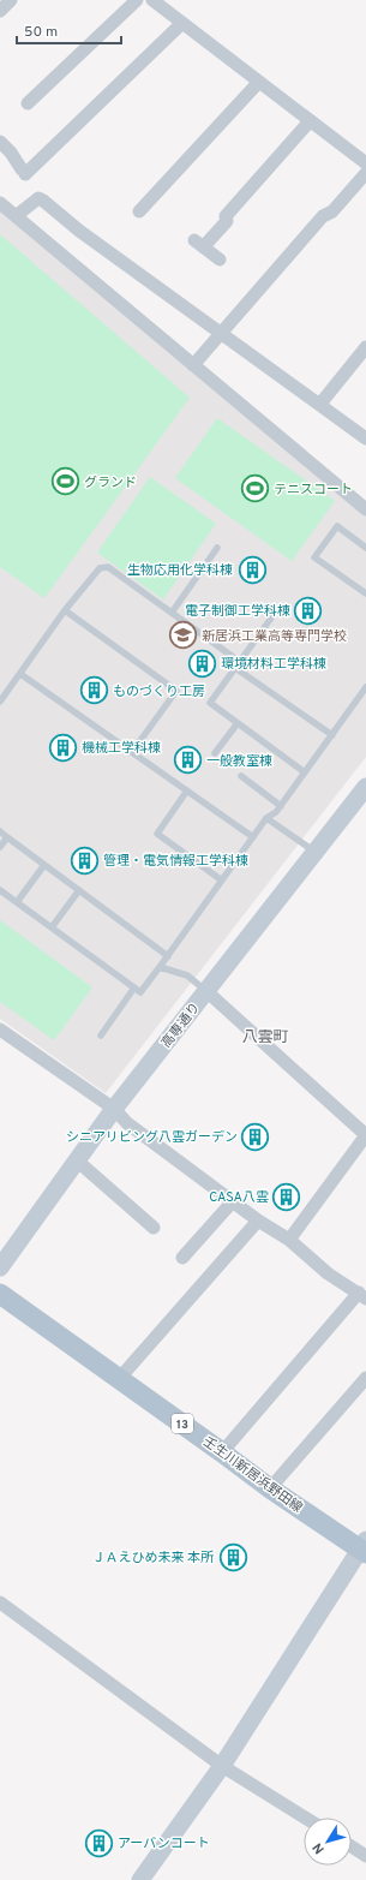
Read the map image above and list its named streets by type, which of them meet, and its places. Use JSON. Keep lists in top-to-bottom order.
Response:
{
  "streets": {
    "main road": ["13", "壬生川新居浜野田線"],
    "street": ["高専通り"]
  },
  "districts": ["八雲町"],
  "places": {
    "sports": ["グランド", "テニスコート"],
    "building": [
      "生物応用化学科棟",
      "電子制御工学科棟",
      "環境材料工学科棟",
      "ものづくり工房",
      "機械工学科棟",
      "一般教室棟",
      "管理・電気情報工学科棟",
      "シニアリビング八雲ガーデン",
      "CASA八雲",
      "ＪＡえひめ未来 本所",
      "アーバンコート"
    ],
    "school or university": ["新居浜工業高等専門学校"]
  },
  "scale_bar": "50 m",
  "north": "bottom left"
}
